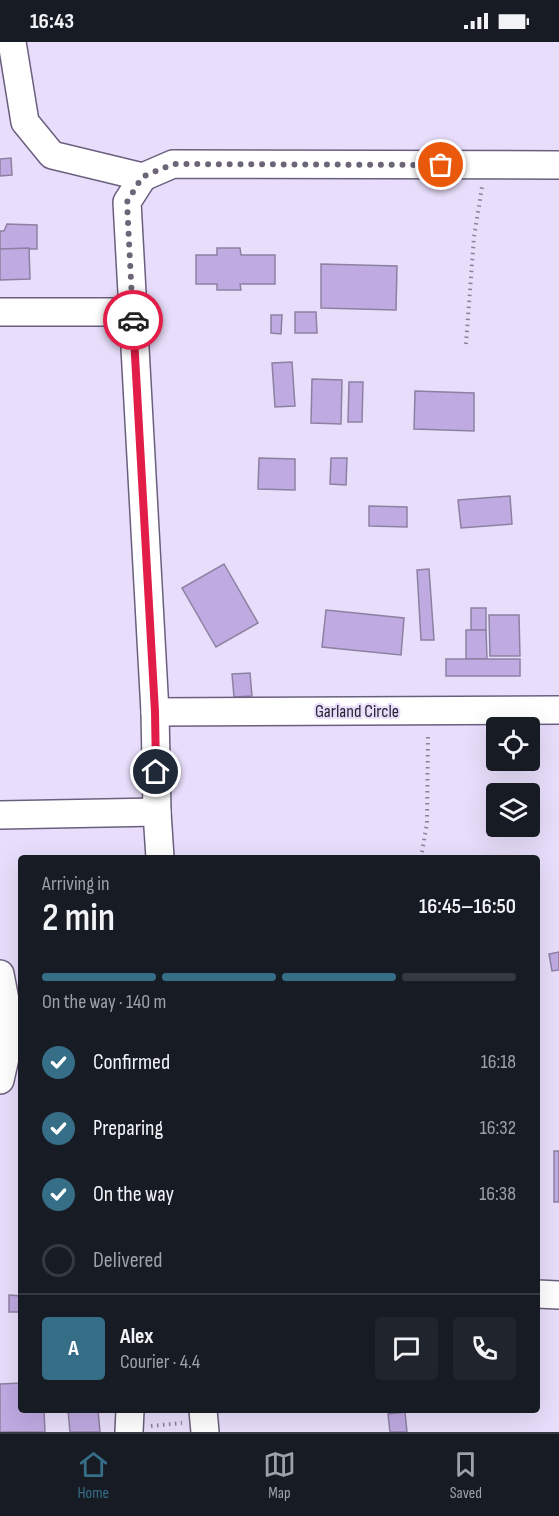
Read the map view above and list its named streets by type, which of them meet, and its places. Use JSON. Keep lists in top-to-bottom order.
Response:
{
  "streets": {
    "street": ["Garland Circle"]
  },
  "page": {
    "status": "16:43",
    "heading": ["2 min", "Arriving in", "16:45–16:50"],
    "panel": ["Alex", "Courier · 4.4"],
    "bar": "On the way · 140 m",
    "list": [
      ["Confirmed", "16:18"],
      ["Preparing", "16:32"],
      ["On the way", "16:38"],
      "Delivered"
    ],
    "round": "A",
    "tabs": ["Home", "Map", "Saved"]
  }
}
